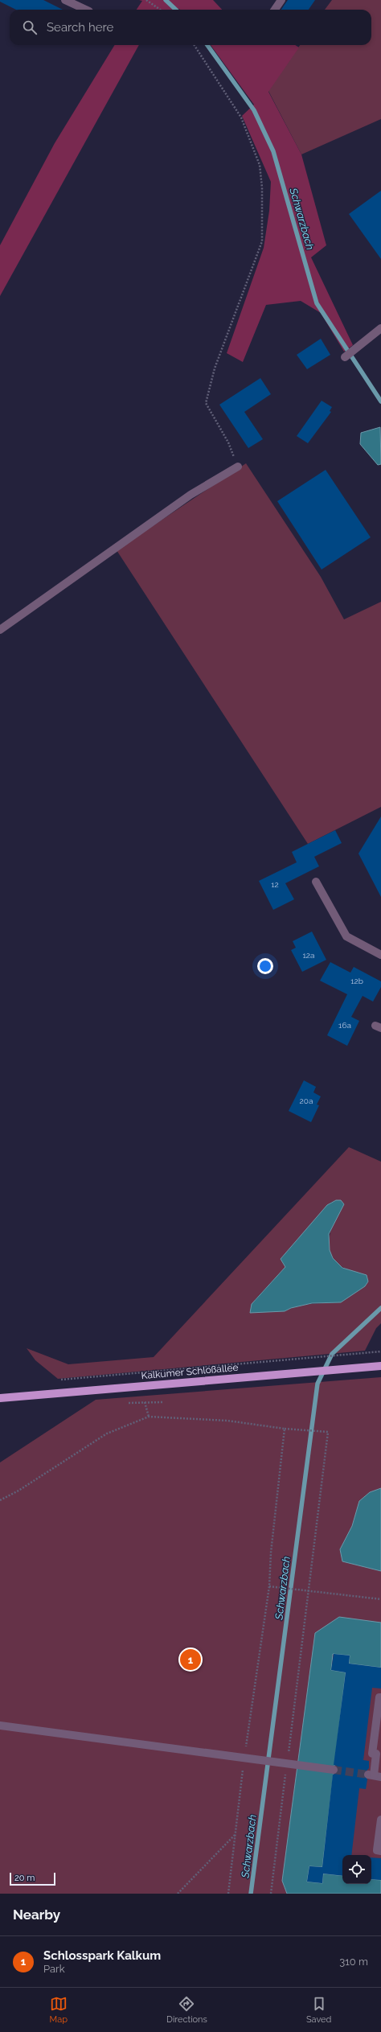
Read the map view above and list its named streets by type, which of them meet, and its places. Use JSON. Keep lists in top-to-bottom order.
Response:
{
  "streets": {
    "main road": ["Kalkumer Schloßallee"]
  },
  "water": ["Schwarzbach"],
  "house_numbers": [
    "12",
    "12a",
    "12b",
    "16a",
    "20a"
  ],
  "scale_bar": "20 m",
  "page": {
    "search": "Search here",
    "pins": "1",
    "scale": "20 m",
    "heading": "Nearby",
    "list": [
      {
        "mark": "1",
        "name": "Schlosspark Kalkum",
        "note": "Park",
        "value": "310 m"
      }
    ],
    "nav": ["Map", "Directions", "Saved"]
  }
}
